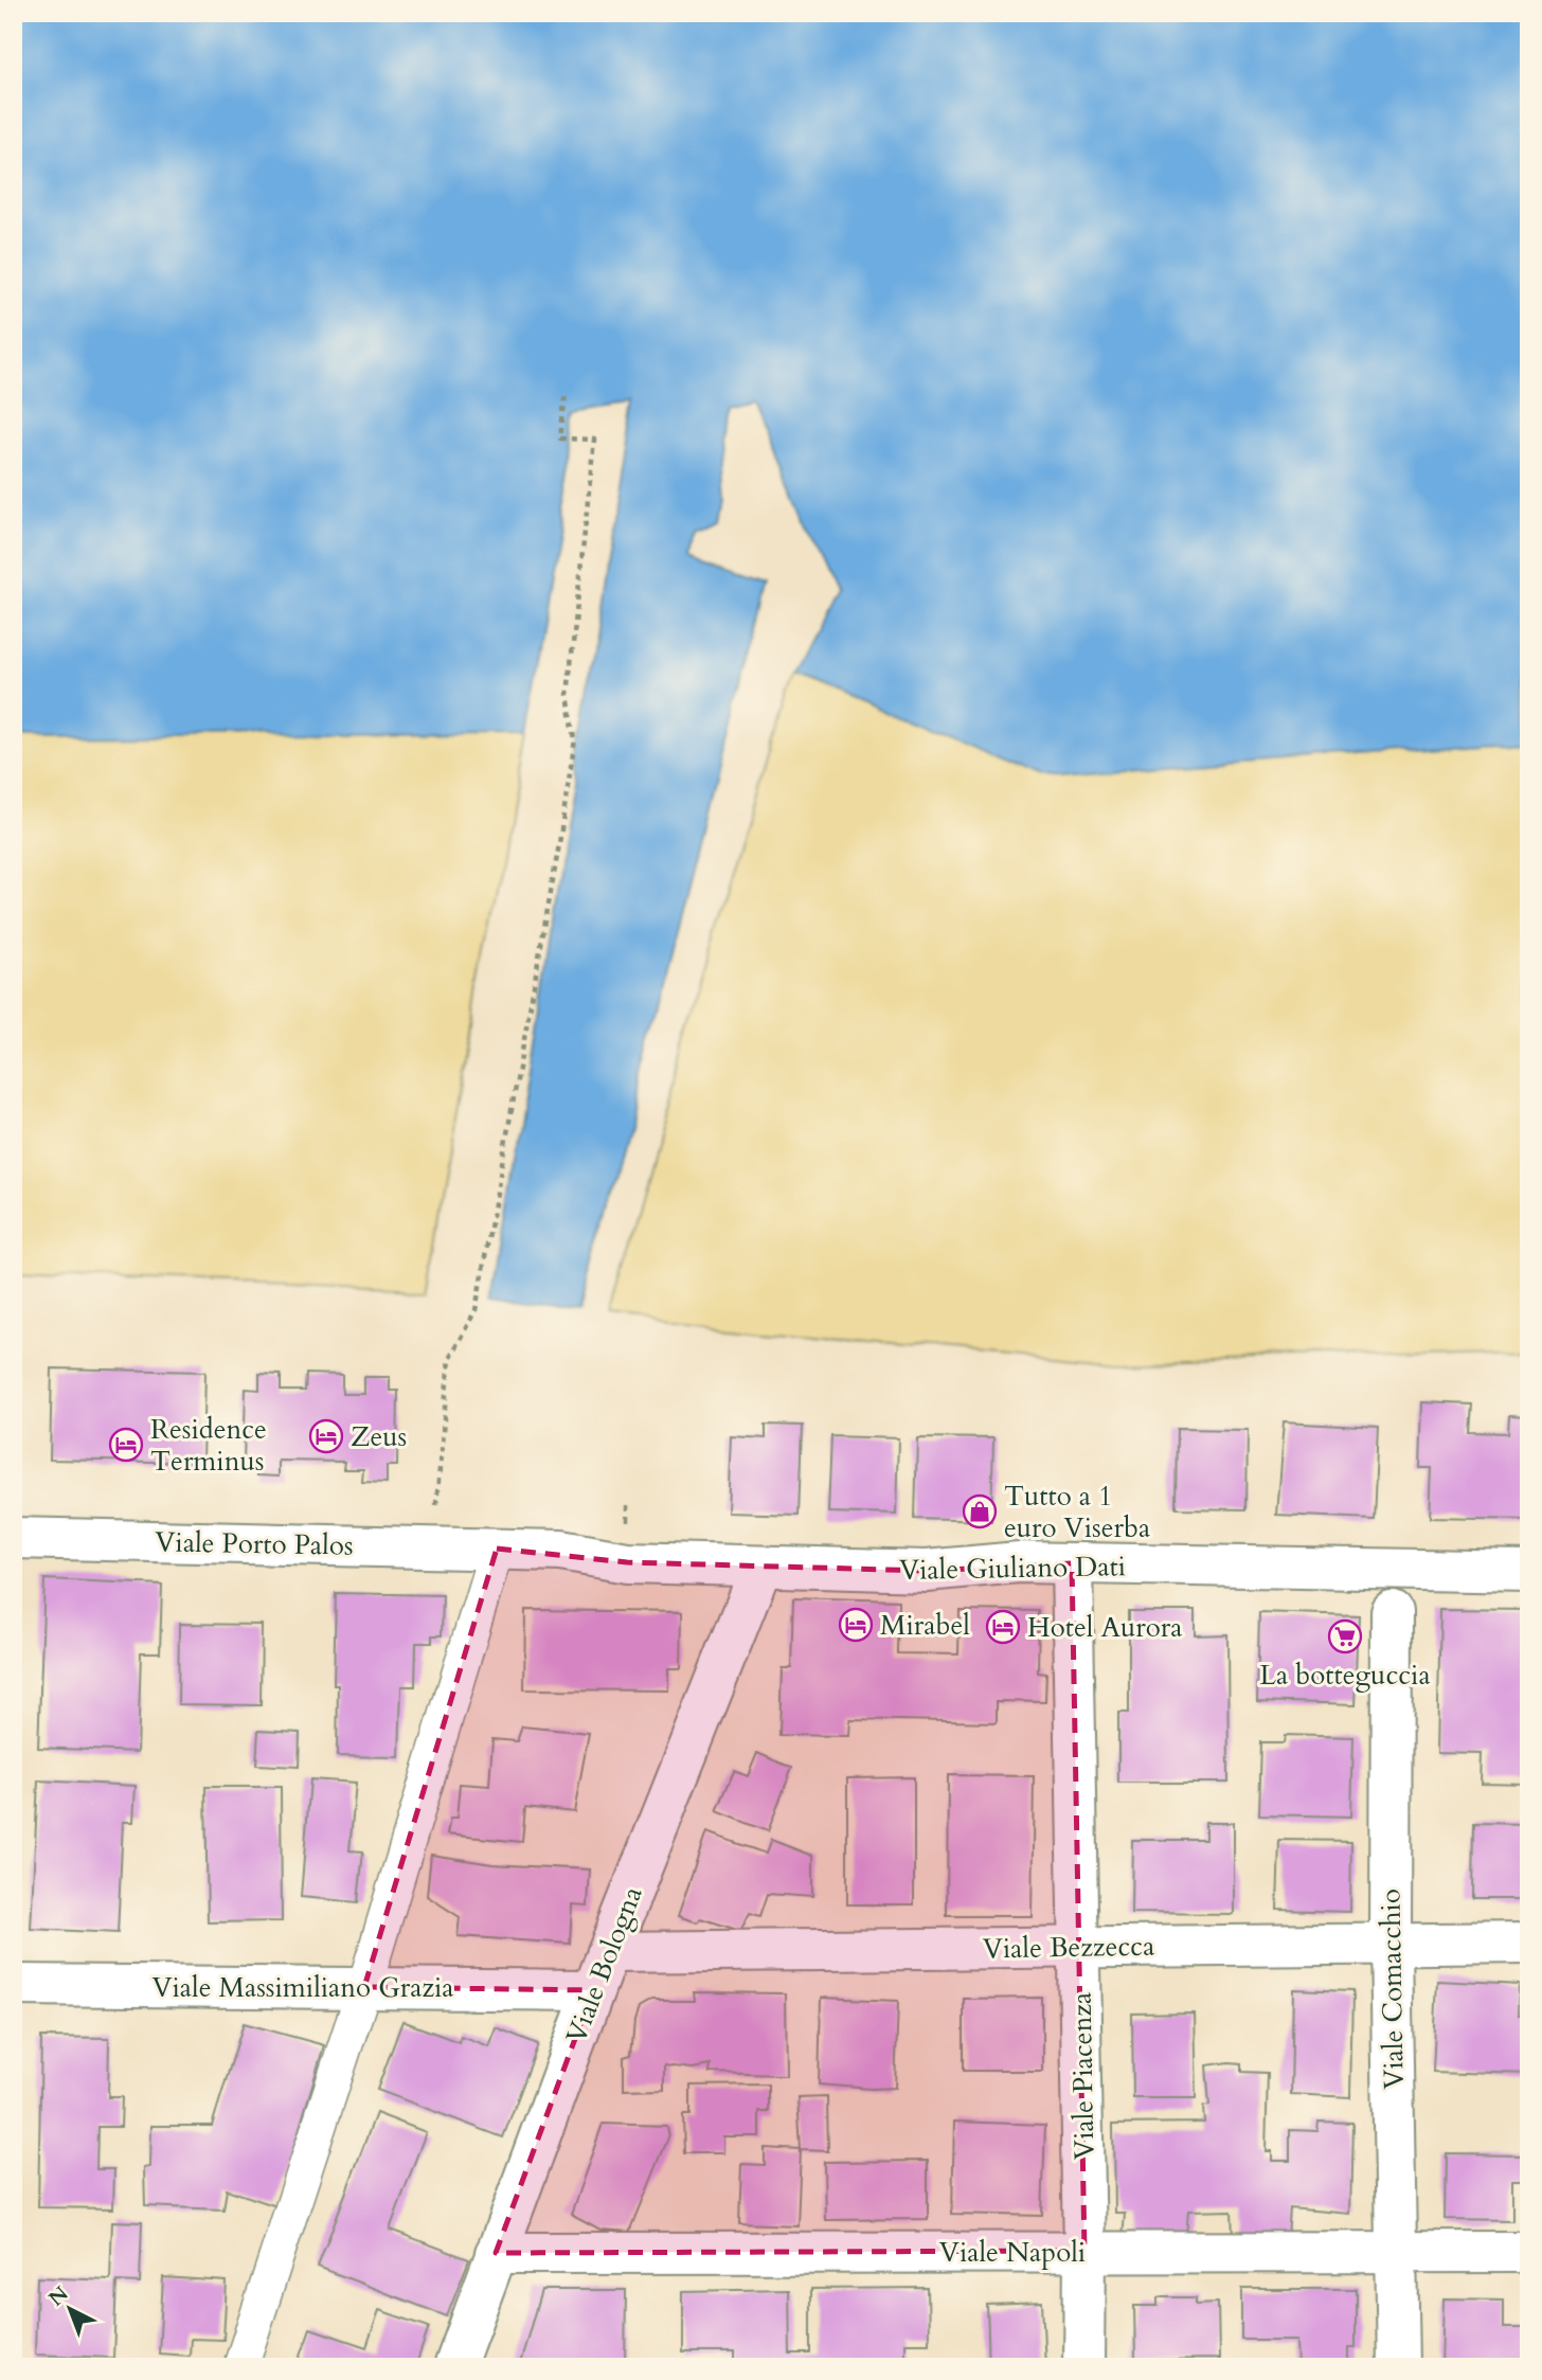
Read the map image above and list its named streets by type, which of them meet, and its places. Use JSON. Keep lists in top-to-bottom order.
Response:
{
  "streets": {
    "street": [
      "Viale Porto Palos",
      "Viale Giuliano Dati",
      "Viale Bezzecca",
      "Viale Bologna",
      "Viale Massimiliano Grazia",
      "Viale Comacchio",
      "Viale Piacenza",
      "Viale Napoli"
    ]
  },
  "crossings": [
    ["Viale Porto Palos", "Viale Giuliano Dati"],
    ["Viale Giuliano Dati", "Viale Bologna"],
    ["Viale Giuliano Dati", "Viale Piacenza"],
    ["Viale Bezzecca", "Viale Bologna"],
    ["Viale Bezzecca", "Viale Comacchio"],
    ["Viale Bezzecca", "Viale Piacenza"],
    ["Viale Bologna", "Viale Massimiliano Grazia"],
    ["Viale Bologna", "Viale Napoli"],
    ["Viale Comacchio", "Viale Napoli"],
    ["Viale Piacenza", "Viale Napoli"]
  ],
  "places": {
    "hotel": [
      "Zeus",
      "Residence Terminus",
      "Mirabel",
      "Hotel Aurora"
    ],
    "shop": ["Tutto a 1 euro Viserba"],
    "supermarket": ["La botteguccia"]
  },
  "north": "top left"
}
